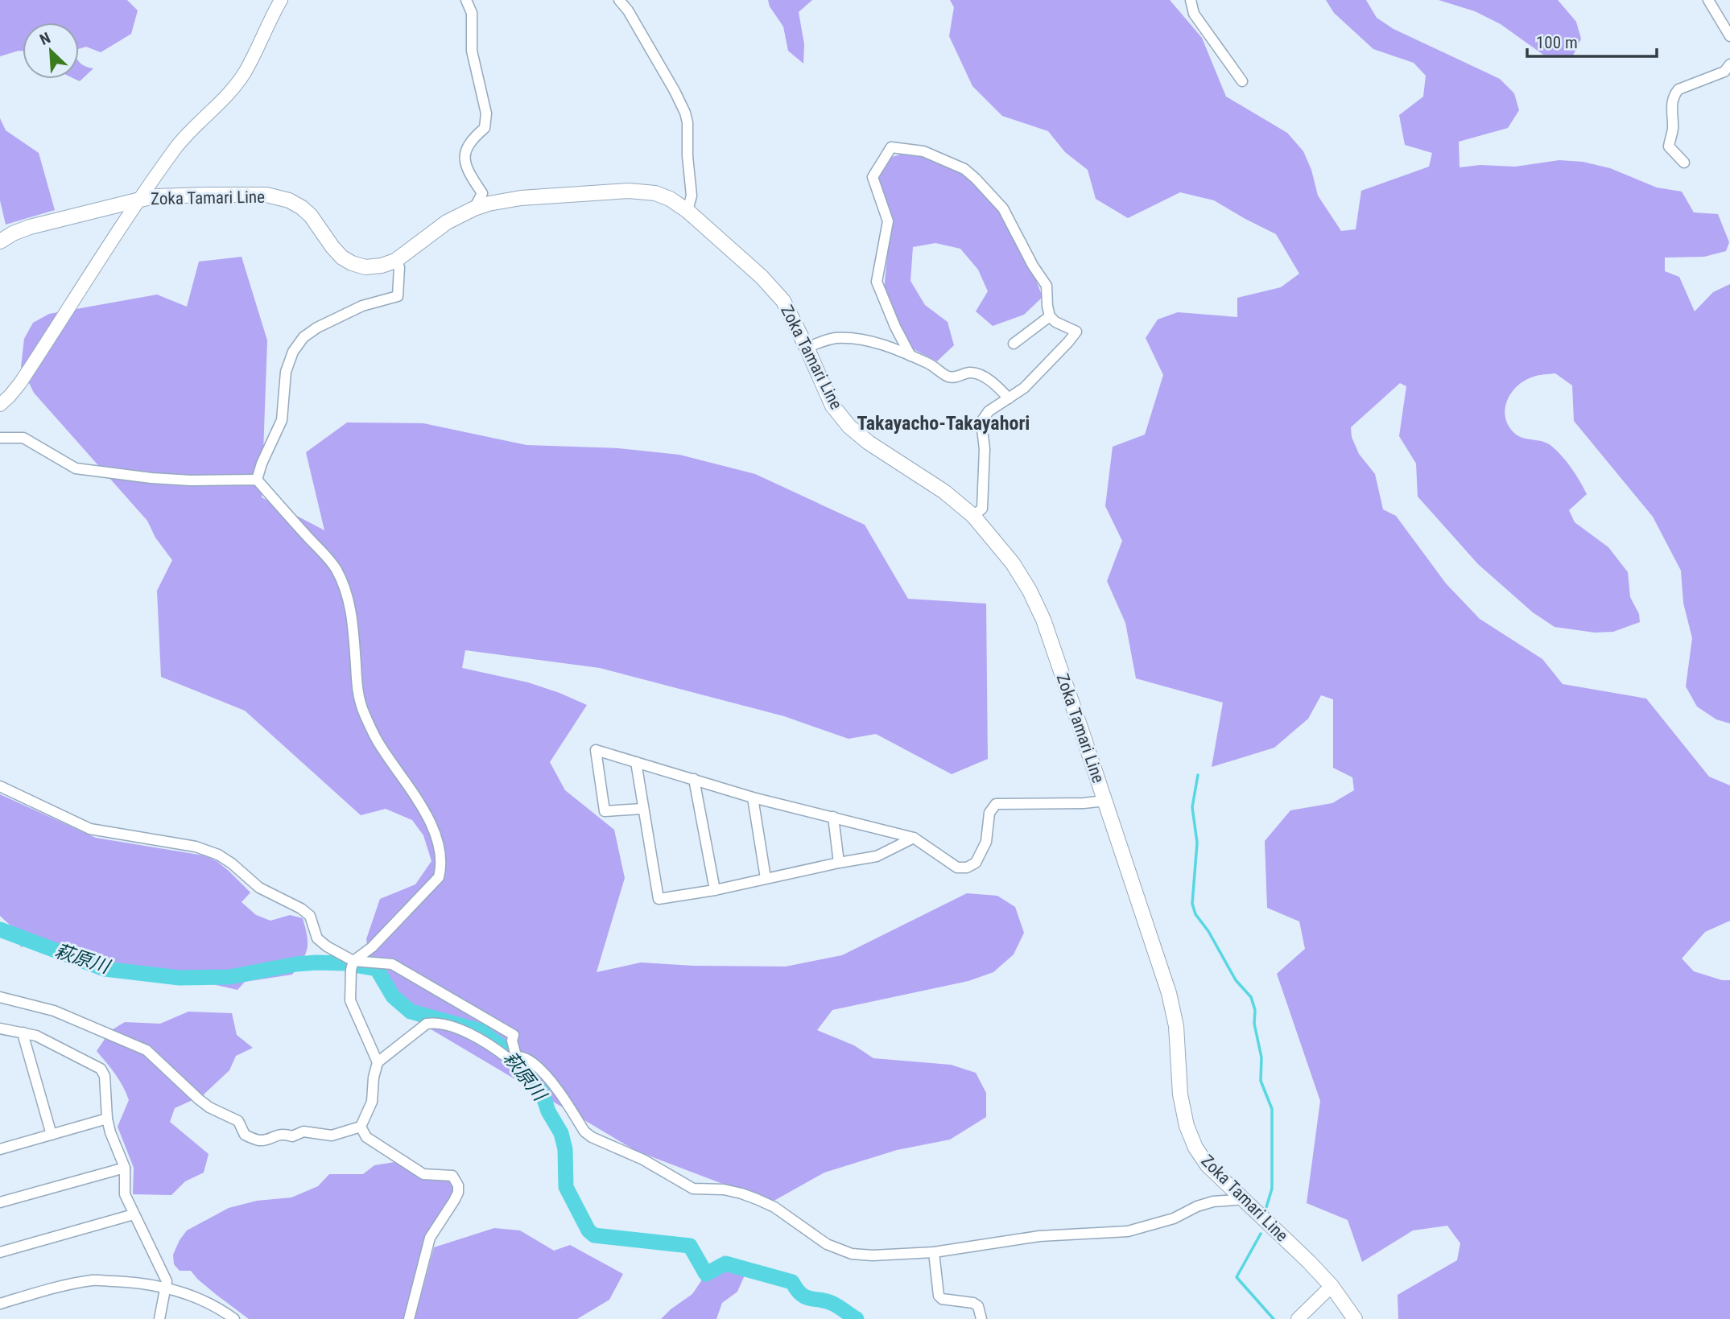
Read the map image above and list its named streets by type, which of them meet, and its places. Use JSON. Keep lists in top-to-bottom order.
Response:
{
  "streets": {
    "main road": ["Zoka Tamari Line"]
  },
  "districts": ["Takayacho-Takayahori"],
  "water": ["萩原川"],
  "scale_bar": "100 m",
  "north": "top left"
}
